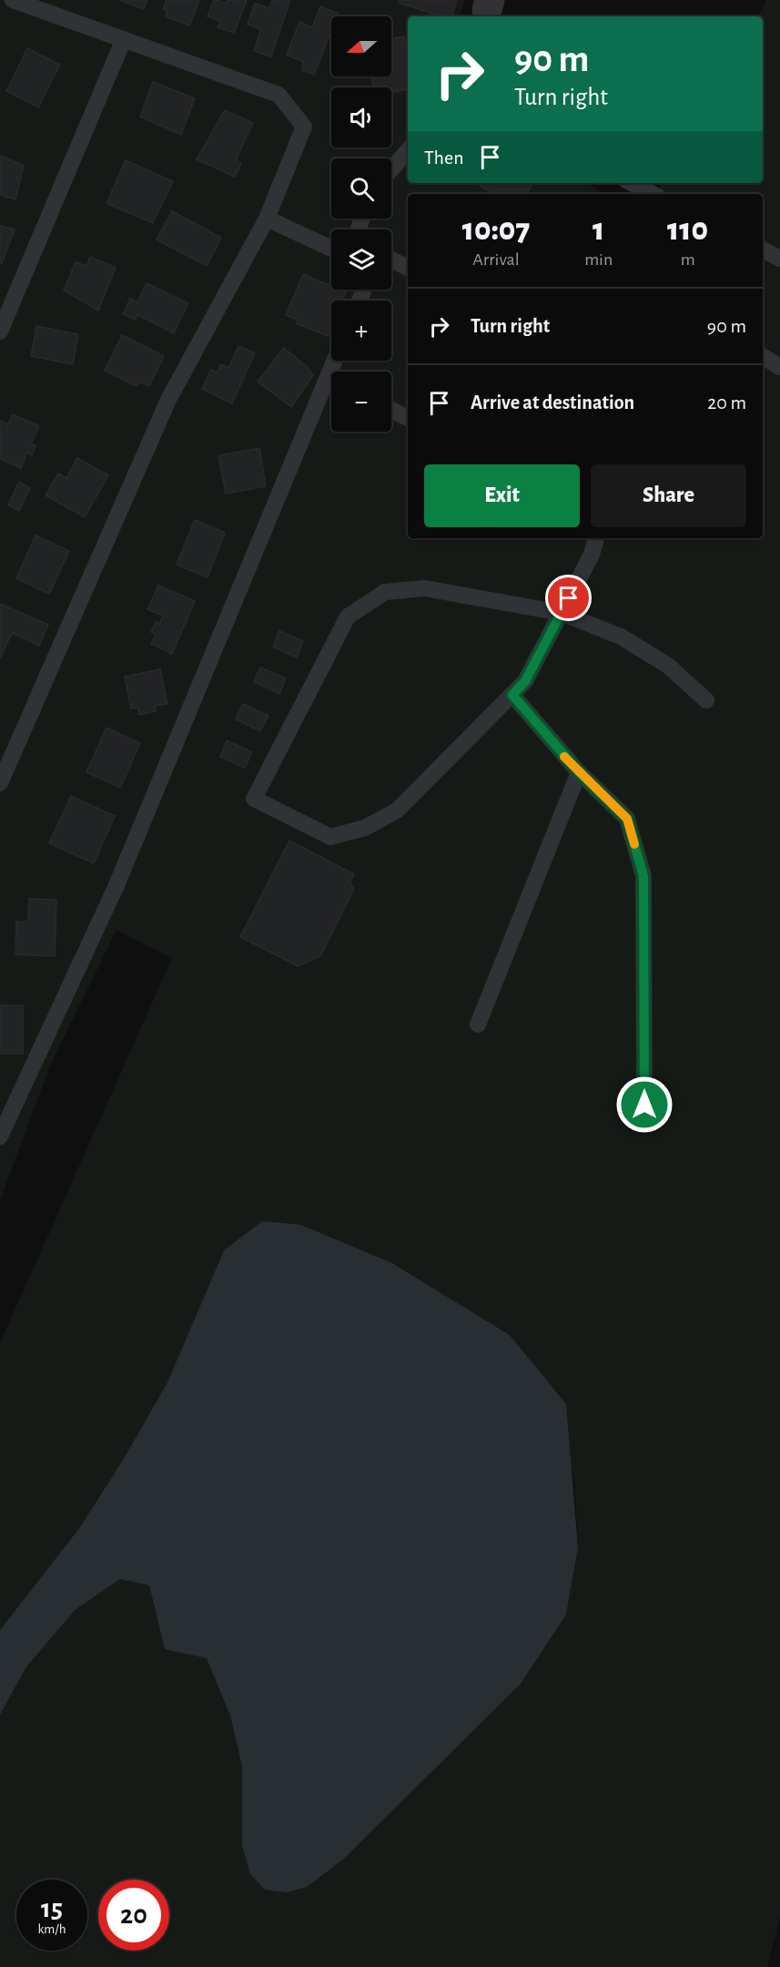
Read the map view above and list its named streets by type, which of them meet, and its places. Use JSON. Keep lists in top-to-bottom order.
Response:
{
  "north": "left",
  "page": {
    "map_buttons": ["+", "−"],
    "turn": ["90 m", "Turn right"],
    "then": "Then",
    "eta": [
      "10:07",
      "Arrival",
      "1",
      "min",
      "110",
      "m"
    ],
    "list": [
      {
        "name": "Turn right",
        "value": "90 m"
      },
      {
        "name": "Arrive at destination",
        "value": "20 m"
      }
    ],
    "buttons": ["Exit", "Share"],
    "speed": "15 km/h",
    "limit": "20"
  }
}
